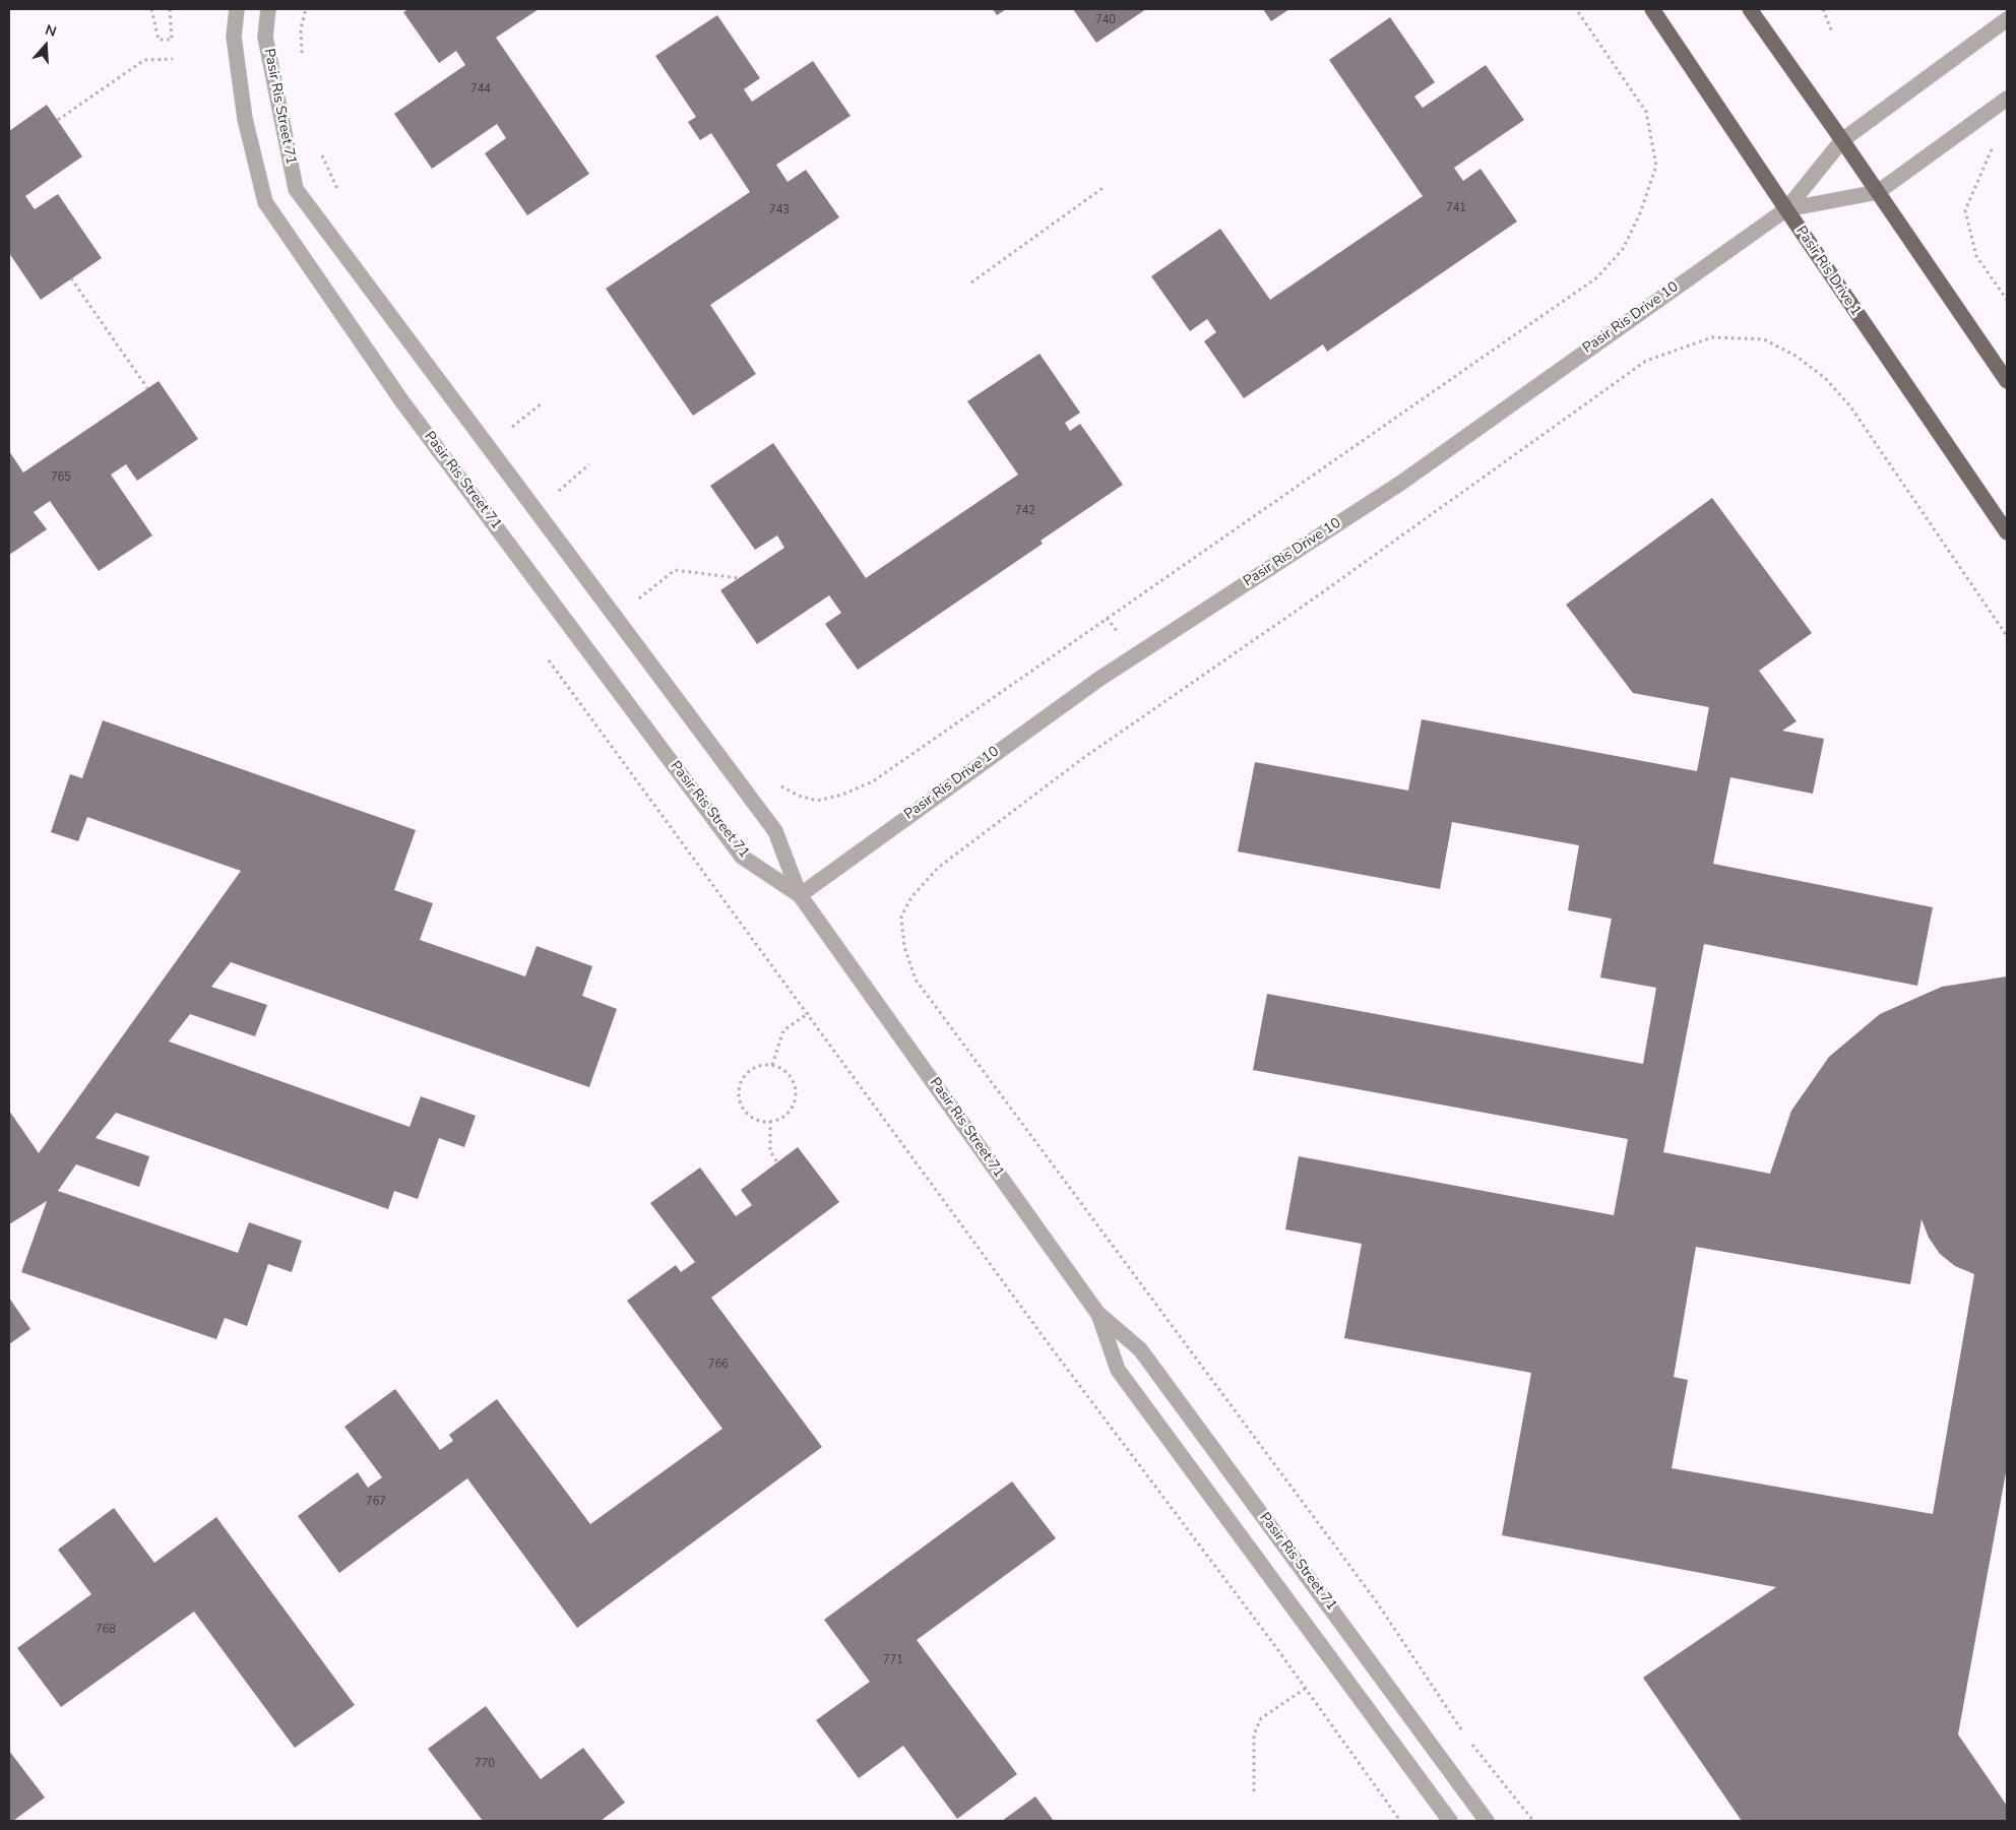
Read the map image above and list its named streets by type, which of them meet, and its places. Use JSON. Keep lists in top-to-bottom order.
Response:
{
  "streets": {
    "main road": ["Pasir Ris Drive 1"],
    "street": ["Pasir Ris Street 71", "Pasir Ris Drive 10"]
  },
  "crossings": [
    ["Pasir Ris Street 71", "Pasir Ris Drive 10"],
    ["Pasir Ris Drive 1", "Pasir Ris Drive 10"]
  ],
  "house_numbers": [
    "740",
    "744",
    "741",
    "743",
    "765",
    "742",
    "766",
    "767",
    "768",
    "771",
    "770"
  ],
  "north": "top"
}
